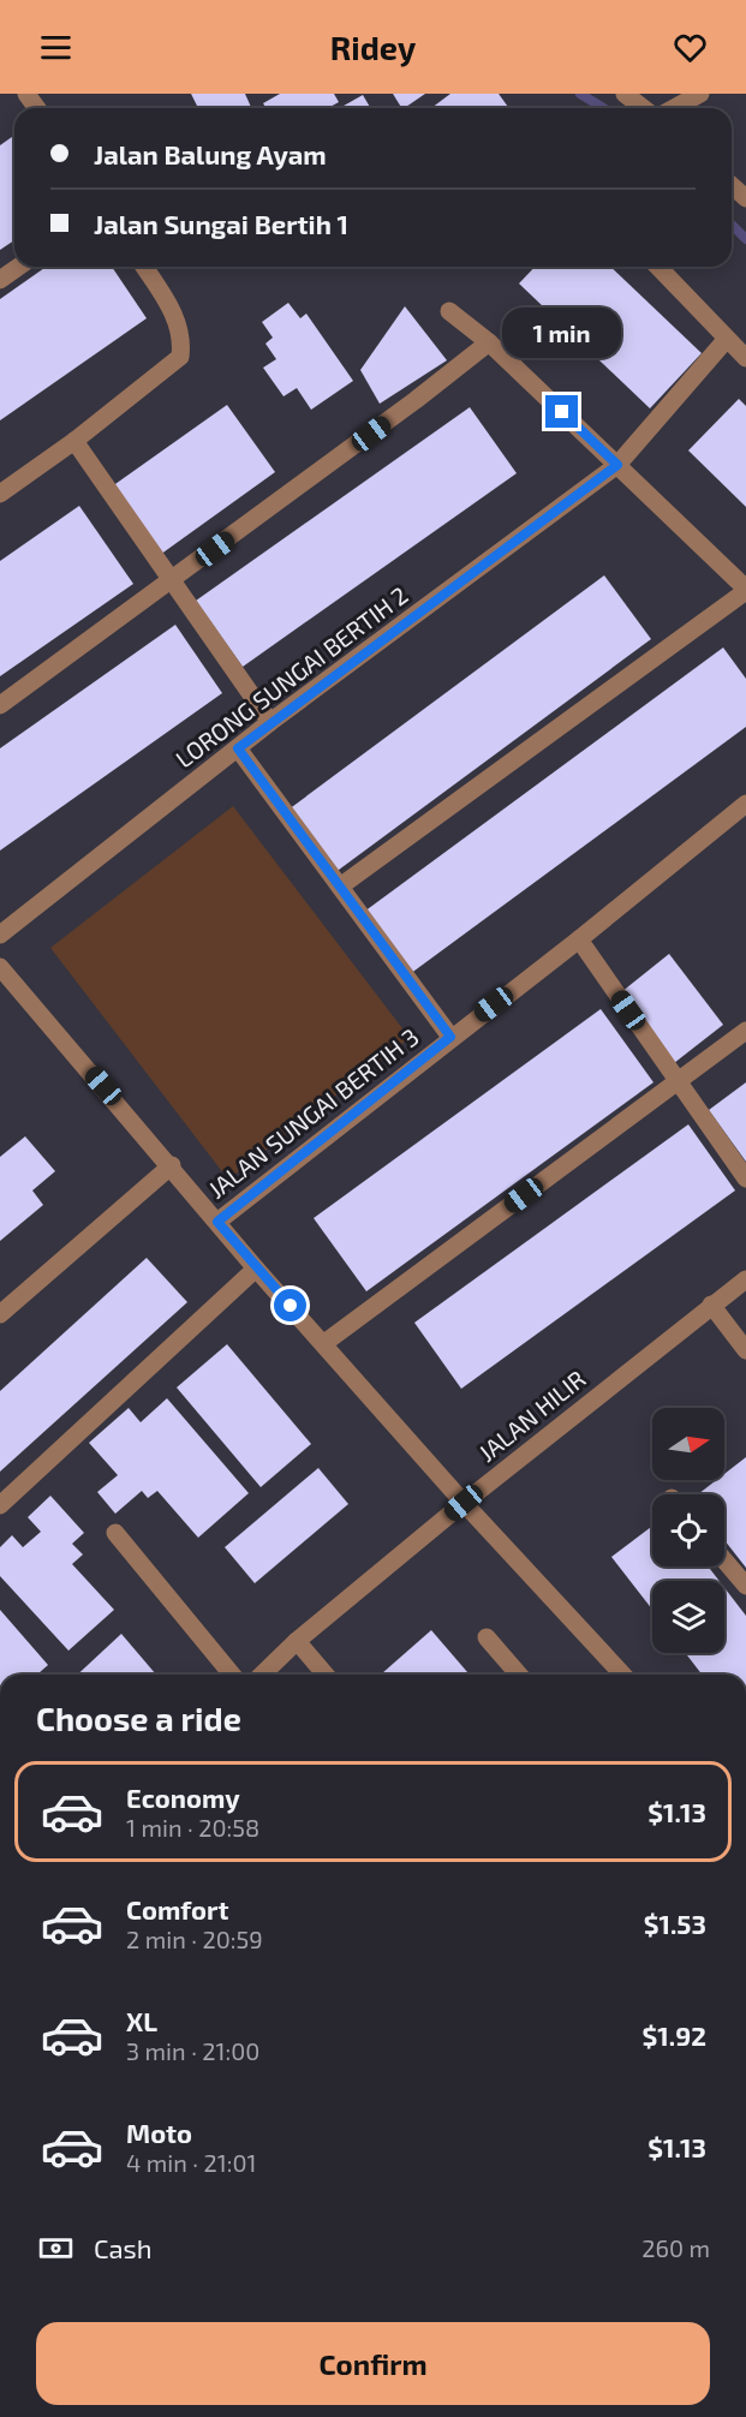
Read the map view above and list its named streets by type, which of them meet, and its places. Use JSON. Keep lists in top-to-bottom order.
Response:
{
  "streets": {
    "street": ["LORONG SUNGAI BERTIH 2", "JALAN SUNGAI BERTIH 3", "JALAN HILIR"]
  },
  "north": "right",
  "page": {
    "header": "Ridey",
    "banner": ["Jalan Balung Ayam", "Jalan Sungai Bertih 1"],
    "bubble": "1 min",
    "heading": "Choose a ride",
    "list": [
      {
        "name": "Economy",
        "note": "1 min · 20:58",
        "value": "$1.13"
      },
      {
        "name": "Comfort",
        "note": "2 min · 20:59",
        "value": "$1.53"
      },
      {
        "name": "XL",
        "note": "3 min · 21:00",
        "value": "$1.92"
      },
      {
        "name": "Moto",
        "note": "4 min · 21:01",
        "value": "$1.13"
      }
    ],
    "pay": ["Cash", "260 m"],
    "buttons": "Confirm"
  }
}
